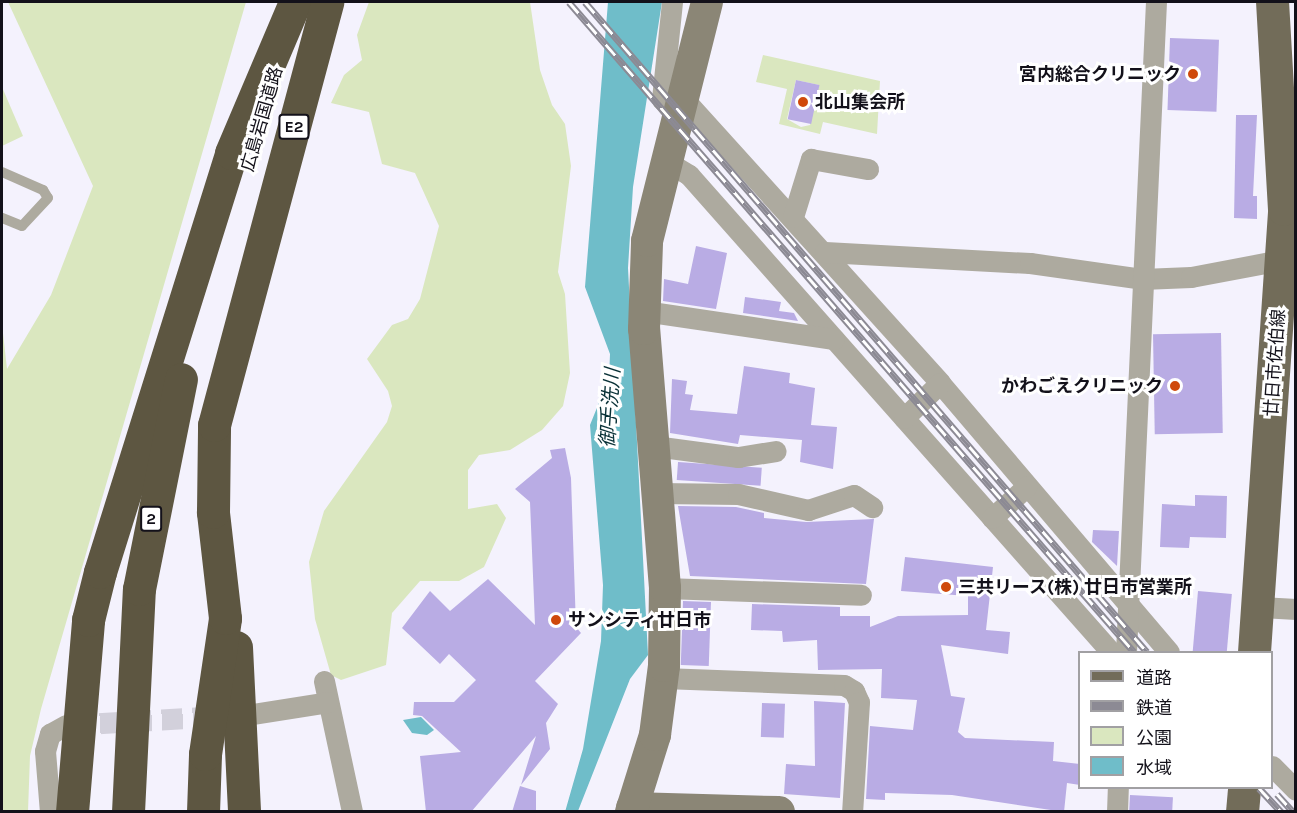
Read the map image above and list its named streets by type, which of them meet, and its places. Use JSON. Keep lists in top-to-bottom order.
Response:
{
  "streets": {
    "highway": ["広島岩国道路", "E2", "2"],
    "main road": ["廿日市佐伯線"]
  },
  "crossings": [
    ["広島岩国道路", "2"]
  ],
  "water": ["御手洗川"],
  "places": [
    "宮内総合クリニック",
    "北山集会所",
    "かわごえクリニック",
    "三共リース(株) 廿日市営業所",
    "サンシティ廿日市"
  ],
  "legend": [
    "道路",
    "鉄道",
    "公園",
    "水域"
  ]
}
